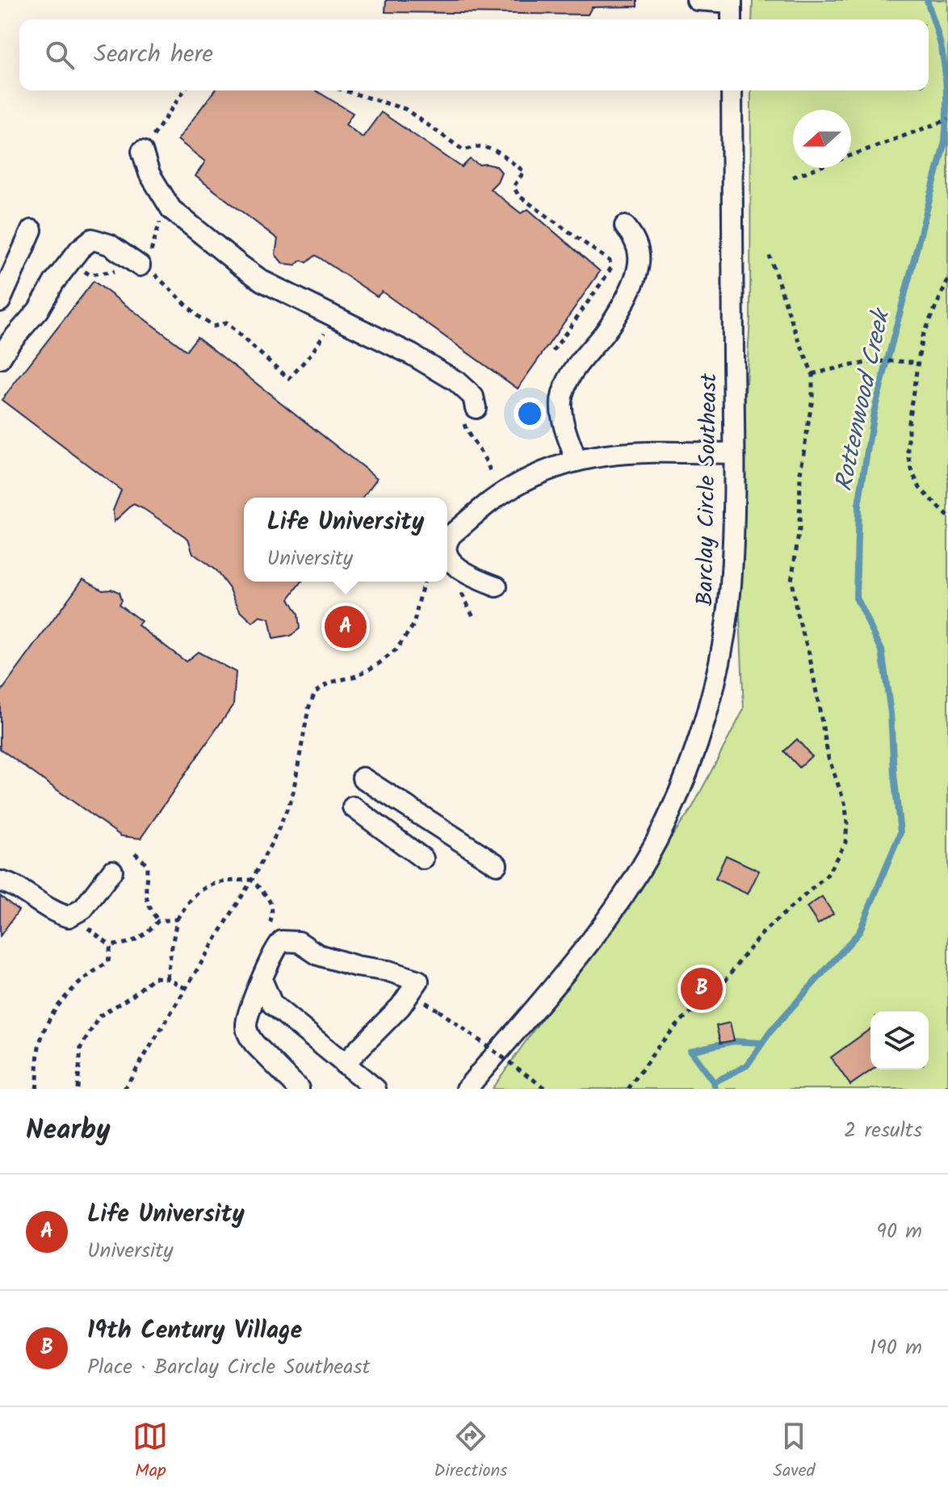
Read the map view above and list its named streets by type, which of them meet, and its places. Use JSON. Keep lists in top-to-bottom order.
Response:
{
  "streets": {
    "street": ["Barclay Circle Southeast"]
  },
  "water": ["Rottenwood Creek"],
  "north": "left",
  "page": {
    "search": "Search here",
    "popup": ["Life University", "University"],
    "pins": ["A", "B"],
    "heading": ["Nearby", "2 results"],
    "list": [
      {
        "mark": "A",
        "name": "Life University",
        "note": "University",
        "value": "90 m"
      },
      {
        "mark": "B",
        "name": "19th Century Village",
        "note": "Place · Barclay Circle Southeast",
        "value": "190 m"
      }
    ],
    "nav": ["Map", "Directions", "Saved"]
  }
}
